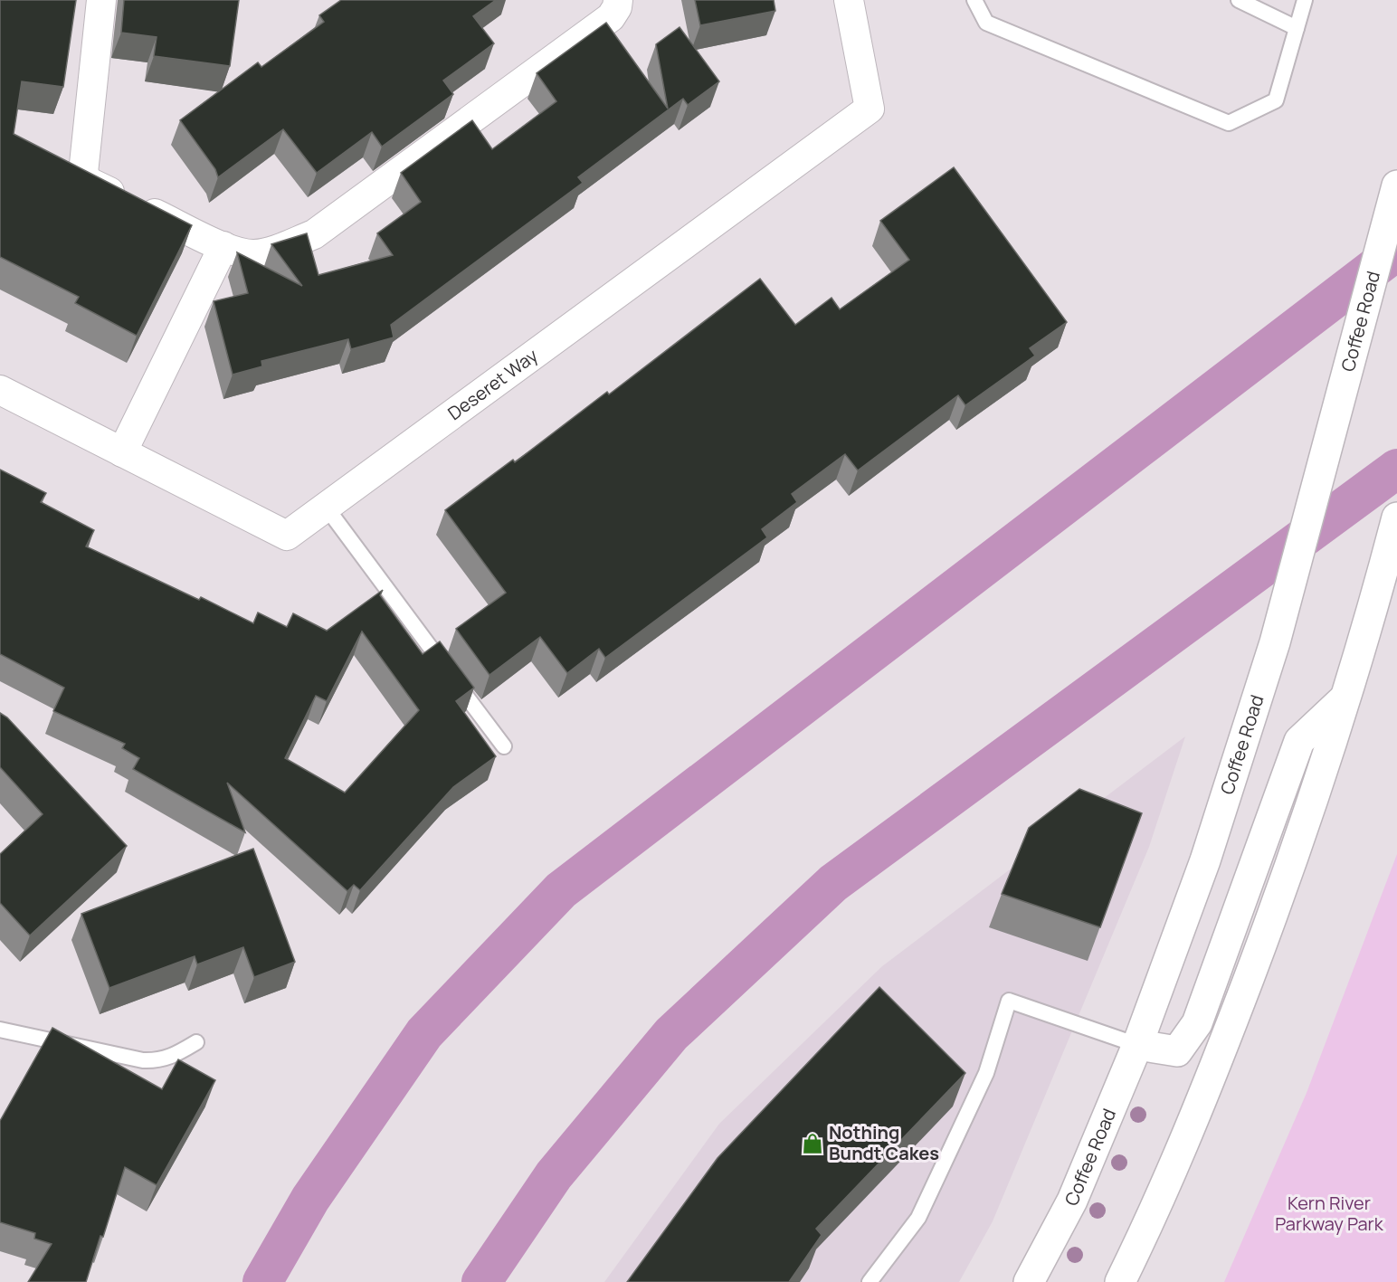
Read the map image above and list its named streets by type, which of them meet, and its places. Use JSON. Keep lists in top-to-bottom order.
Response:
{
  "streets": {
    "main road": ["Coffee Road"],
    "street": ["Deseret Way"]
  },
  "parks": ["Kern River Parkway Park"],
  "places": {
    "shop": ["Nothing Bundt Cakes"]
  }
}
